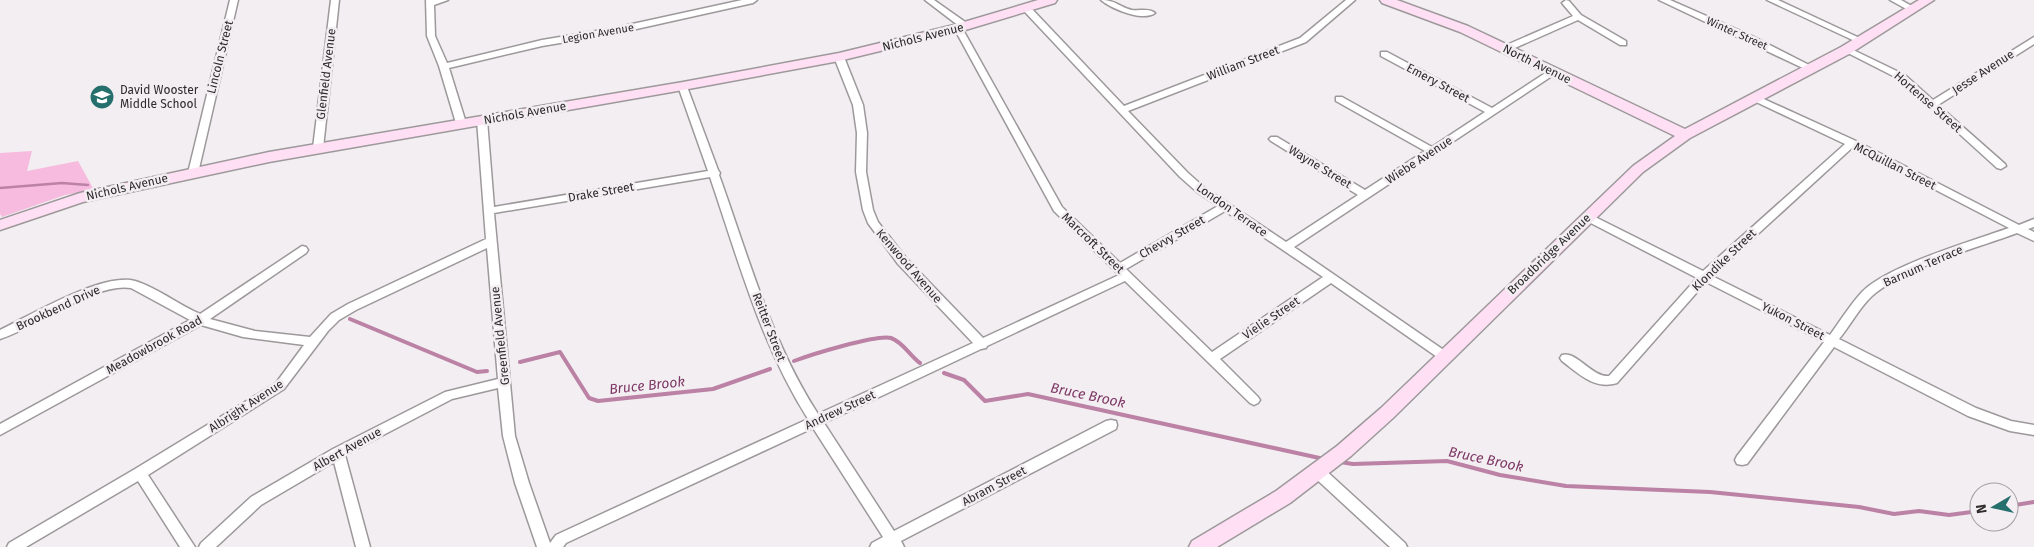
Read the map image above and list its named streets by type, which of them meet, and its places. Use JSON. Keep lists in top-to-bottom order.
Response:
{
  "streets": {
    "main road": ["Nichols Avenue", "North Avenue", "Broadbridge Avenue"],
    "street": [
      "Legion Avenue",
      "Winter Street",
      "Lincoln Street",
      "William Street",
      "Jesse Avenue",
      "Glenfield Avenue",
      "Emery Street",
      "Hortense Street",
      "Wiebe Avenue",
      "McQuillan Street",
      "Wayne Street",
      "Drake Street",
      "London Terrace",
      "Chevvy Street",
      "Marcroft Street",
      "Klondike Street",
      "Kenwood Avenue",
      "Barnum Terrace",
      "Brookbend Drive",
      "Vielie Street",
      "Yukon Street",
      "Reitter Street",
      "Greenfield Avenue",
      "Meadowbrook Road",
      "Albright Avenue",
      "Andrew Street",
      "Albert Avenue",
      "Abram Street"
    ]
  },
  "crossings": [
    ["Winter Street", "Broadbridge Avenue"],
    ["Nichols Avenue", "Lincoln Street"],
    ["Nichols Avenue", "Glenfield Avenue"],
    ["Nichols Avenue", "London Terrace"],
    ["Nichols Avenue", "Marcroft Street"],
    ["Nichols Avenue", "Kenwood Avenue"],
    ["Nichols Avenue", "Reitter Street"],
    ["Nichols Avenue", "Greenfield Avenue"],
    ["William Street", "London Terrace"],
    ["North Avenue", "Wiebe Avenue"],
    ["North Avenue", "Broadbridge Avenue"],
    ["Jesse Avenue", "Hortense Street"],
    ["Emery Street", "Wiebe Avenue"],
    ["Hortense Street", "Broadbridge Avenue"],
    ["Wiebe Avenue", "Wayne Street"],
    ["Wiebe Avenue", "London Terrace"],
    ["McQuillan Street", "Broadbridge Avenue"],
    ["McQuillan Street", "Klondike Street"],
    ["McQuillan Street", "Barnum Terrace"],
    ["Drake Street", "Reitter Street"],
    ["Drake Street", "Greenfield Avenue"],
    ["London Terrace", "Chevvy Street"],
    ["London Terrace", "Broadbridge Avenue"],
    ["London Terrace", "Vielie Street"],
    ["Chevvy Street", "Marcroft Street"],
    ["Chevvy Street", "Andrew Street"],
    ["Marcroft Street", "Vielie Street"],
    ["Marcroft Street", "Andrew Street"],
    ["Broadbridge Avenue", "Yukon Street"],
    ["Klondike Street", "Yukon Street"],
    ["Kenwood Avenue", "Andrew Street"],
    ["Barnum Terrace", "Yukon Street"],
    ["Brookbend Drive", "Meadowbrook Road"],
    ["Brookbend Drive", "Albright Avenue"],
    ["Reitter Street", "Andrew Street"],
    ["Reitter Street", "Abram Street"],
    ["Greenfield Avenue", "Albright Avenue"],
    ["Greenfield Avenue", "Albert Avenue"]
  ],
  "water": ["Bruce Brook"],
  "places": {
    "school or university": ["David Wooster Middle School"]
  },
  "north": "left"
}
